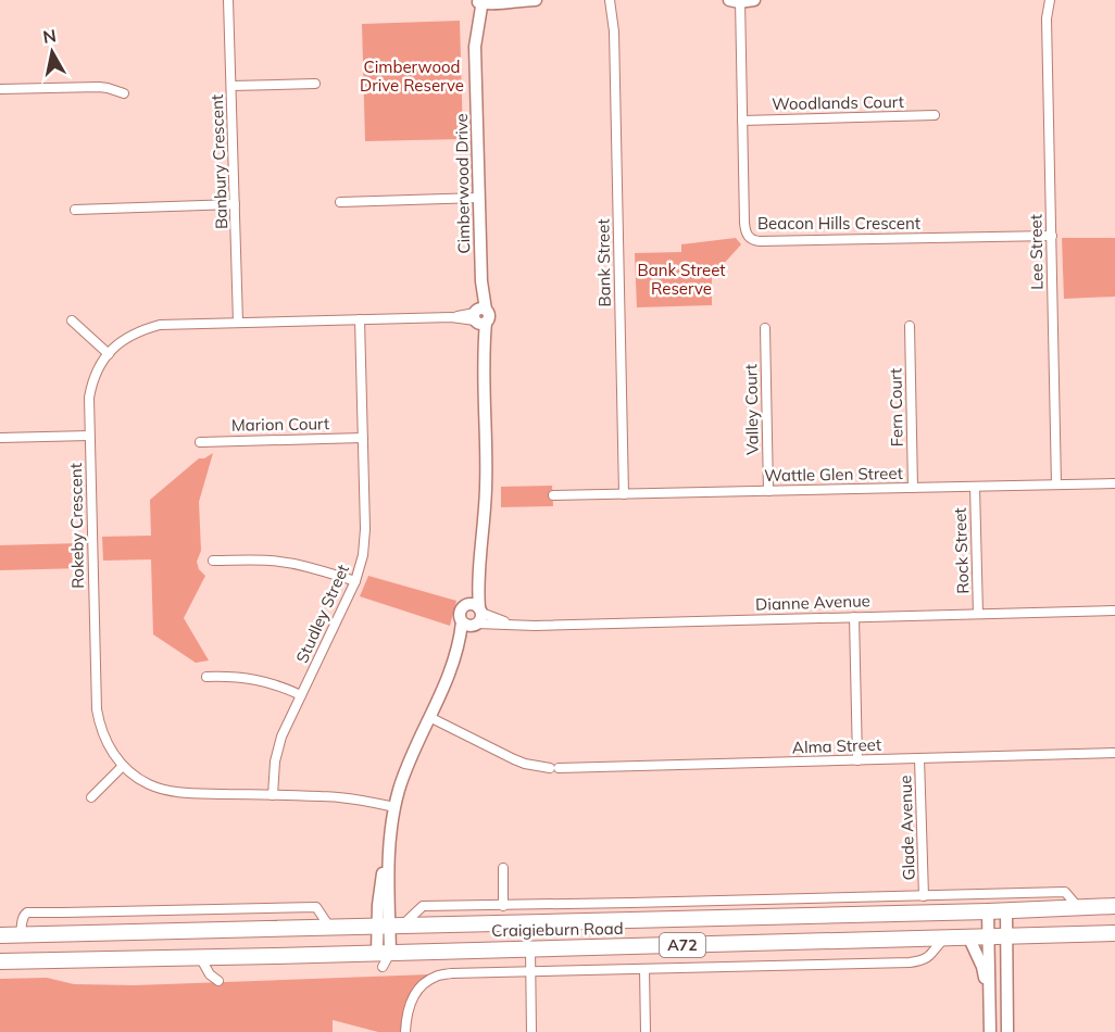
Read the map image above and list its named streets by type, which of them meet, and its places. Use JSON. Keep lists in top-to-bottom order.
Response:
{
  "streets": {
    "main road": ["Craigieburn Road", "A72"],
    "street": [
      "Woodlands Court",
      "Banbury Crescent",
      "Cimberwood Drive",
      "Beacon Hills Crescent",
      "Lee Street",
      "Bank Street",
      "Fern Court",
      "Valley Court",
      "Marion Court",
      "Wattle Glen Street",
      "Rokeby Crescent",
      "Rock Street",
      "Dianne Avenue",
      "Studley Street",
      "Alma Street",
      "Glade Avenue"
    ]
  },
  "crossings": [
    ["Woodlands Court", "Beacon Hills Crescent"],
    ["Banbury Crescent", "Rokeby Crescent"],
    ["Cimberwood Drive", "Rokeby Crescent"],
    ["Cimberwood Drive", "Dianne Avenue"],
    ["Beacon Hills Crescent", "Lee Street"],
    ["Lee Street", "Wattle Glen Street"],
    ["Bank Street", "Wattle Glen Street"],
    ["Fern Court", "Wattle Glen Street"],
    ["Valley Court", "Wattle Glen Street"],
    ["Marion Court", "Studley Street"],
    ["Wattle Glen Street", "Rock Street"],
    ["Rokeby Crescent", "Studley Street"],
    ["Rock Street", "Dianne Avenue"],
    ["Alma Street", "Glade Avenue"],
    ["Glade Avenue", "Craigieburn Road"]
  ],
  "parks": ["Cimberwood Drive Reserve", "Bank Street Reserve"],
  "north": "top"
}
